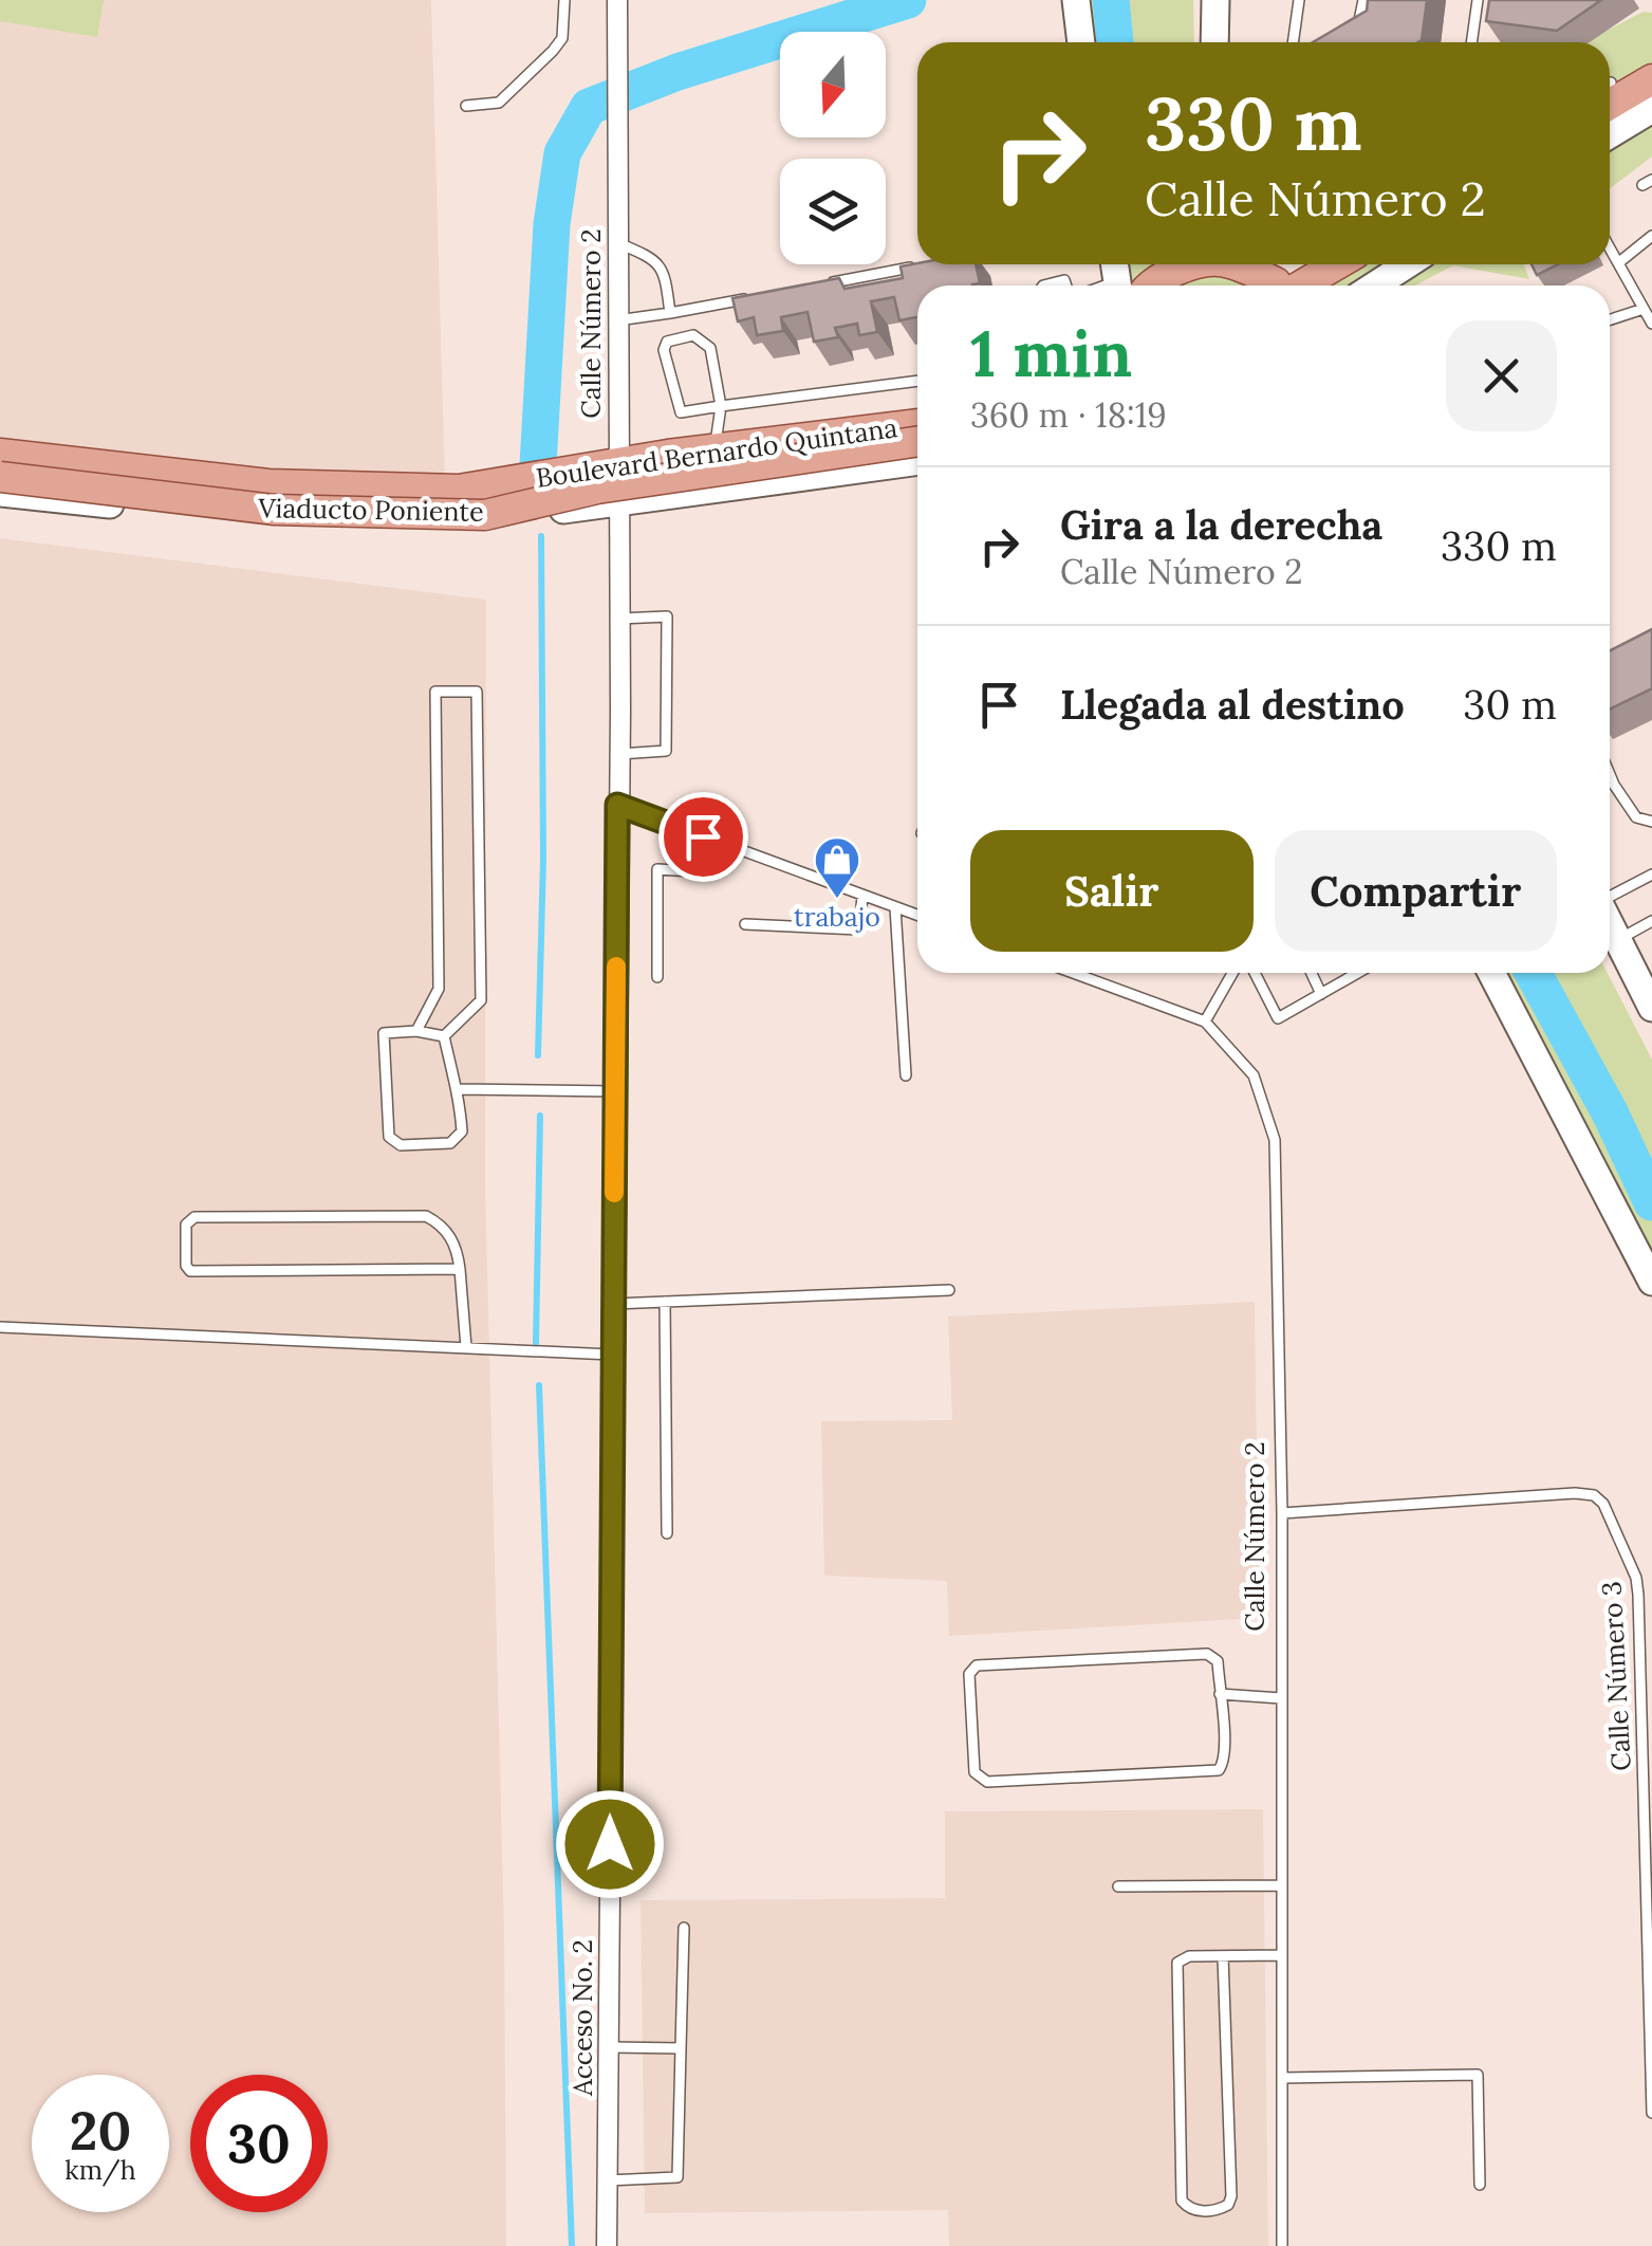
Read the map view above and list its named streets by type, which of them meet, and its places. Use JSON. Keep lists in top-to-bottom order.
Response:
{
  "streets": {
    "main road": ["Boulevard Bernardo Quintana", "Viaducto Poniente"],
    "street": ["Calle Número 2", "Acceso No. 2"],
    "lane": ["Calle Número 3"]
  },
  "crossings": [
    ["Calle Número 2", "Boulevard Bernardo Quintana"],
    ["Calle Número 2", "Calle Número 3"],
    ["Calle Número 2", "Acceso No. 2"]
  ],
  "places": {
    "shop": ["trabajo"]
  },
  "north": "bottom",
  "page": {
    "turn": ["330 m", "Calle Número 2"],
    "heading": ["1 min", "360 m · 18:19"],
    "list": [
      {
        "name": "Gira a la derecha",
        "note": "Calle Número 2",
        "value": "330 m"
      },
      {
        "name": "Llegada al destino",
        "value": "30 m"
      }
    ],
    "buttons": ["Salir", "Compartir"],
    "speed": "20 km/h",
    "limit": "30"
  }
}
